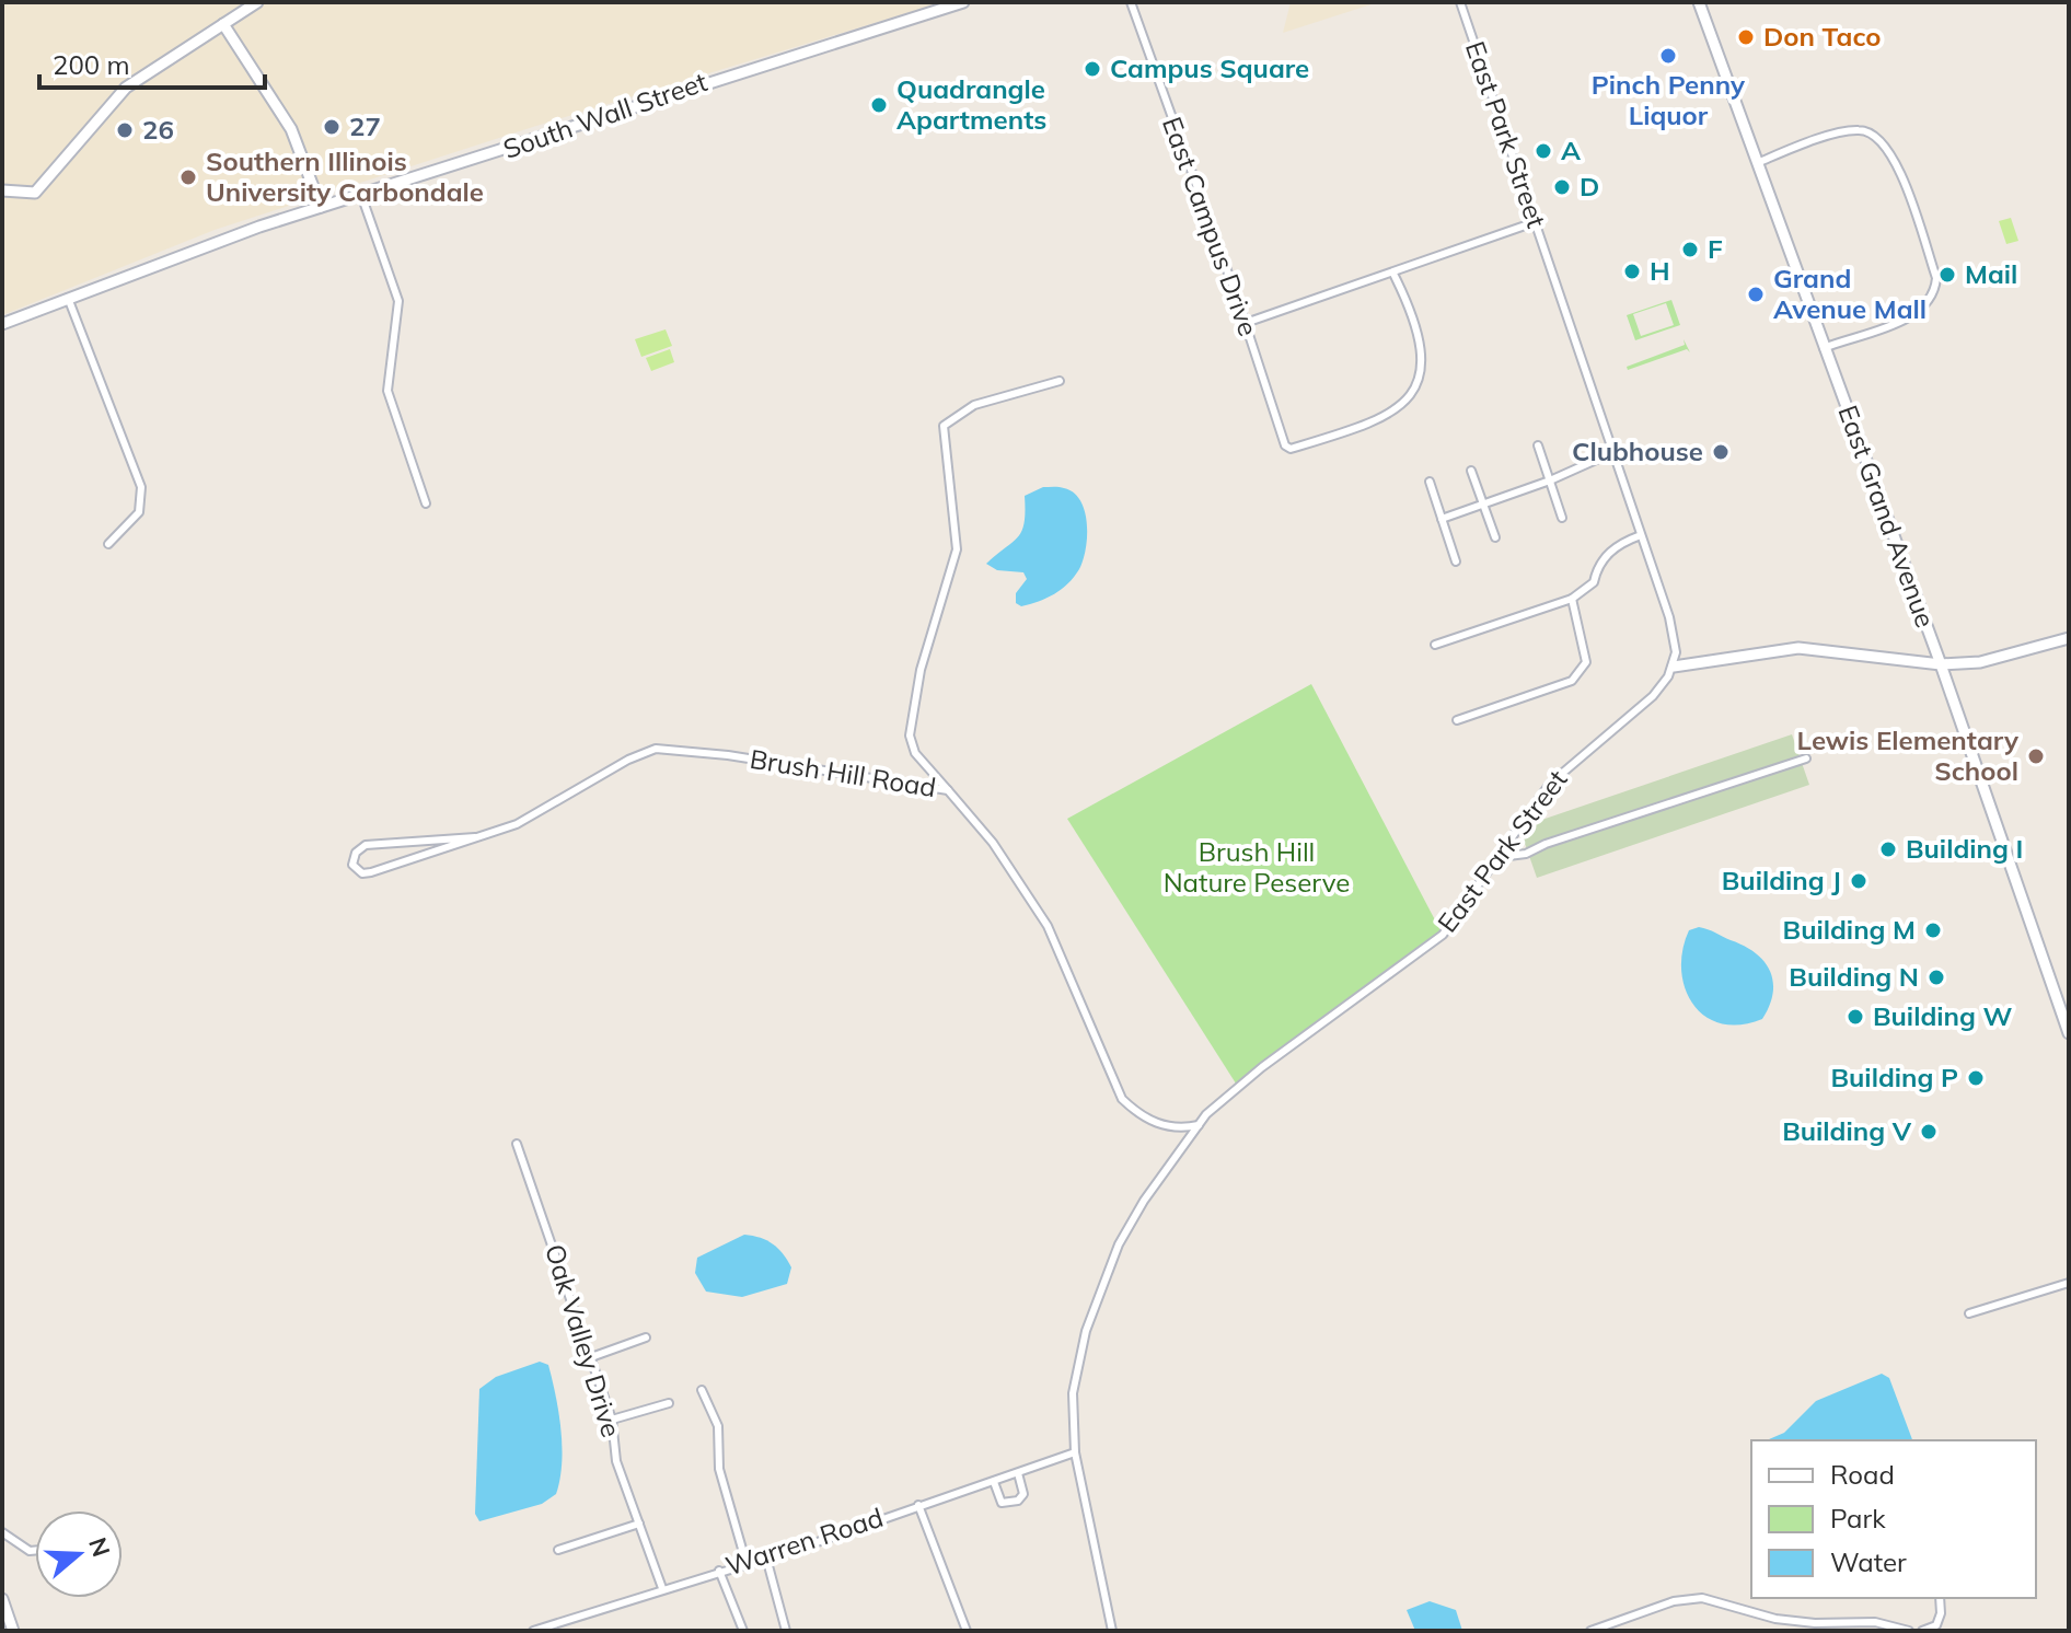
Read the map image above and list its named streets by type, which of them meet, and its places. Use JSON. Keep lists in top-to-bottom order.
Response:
{
  "streets": {
    "street": [
      "South Wall Street",
      "East Park Street",
      "East Campus Drive",
      "East Grand Avenue",
      "Brush Hill Road",
      "Oak Valley Drive",
      "Warren Road"
    ]
  },
  "crossings": [
    ["East Park Street", "Brush Hill Road"],
    ["East Park Street", "Warren Road"],
    ["Oak Valley Drive", "Warren Road"]
  ],
  "parks": ["Brush Hill Nature Peserve"],
  "places": [
    "Don Taco",
    "Pinch Penny Liquor",
    "Campus Square",
    "Quadrangle Apartments",
    "27",
    "26",
    "A",
    "Southern Illinois University Carbondale",
    "D",
    "F",
    "H",
    "Mail",
    "Grand Avenue Mall",
    "Clubhouse",
    "Lewis Elementary School",
    "Building I",
    "Building J",
    "Building M",
    "Building N",
    "Building W",
    "Building P",
    "Building V"
  ],
  "legend": ["Road", "Park", "Water"],
  "scale_bar": "200 m",
  "north": "right"
}
